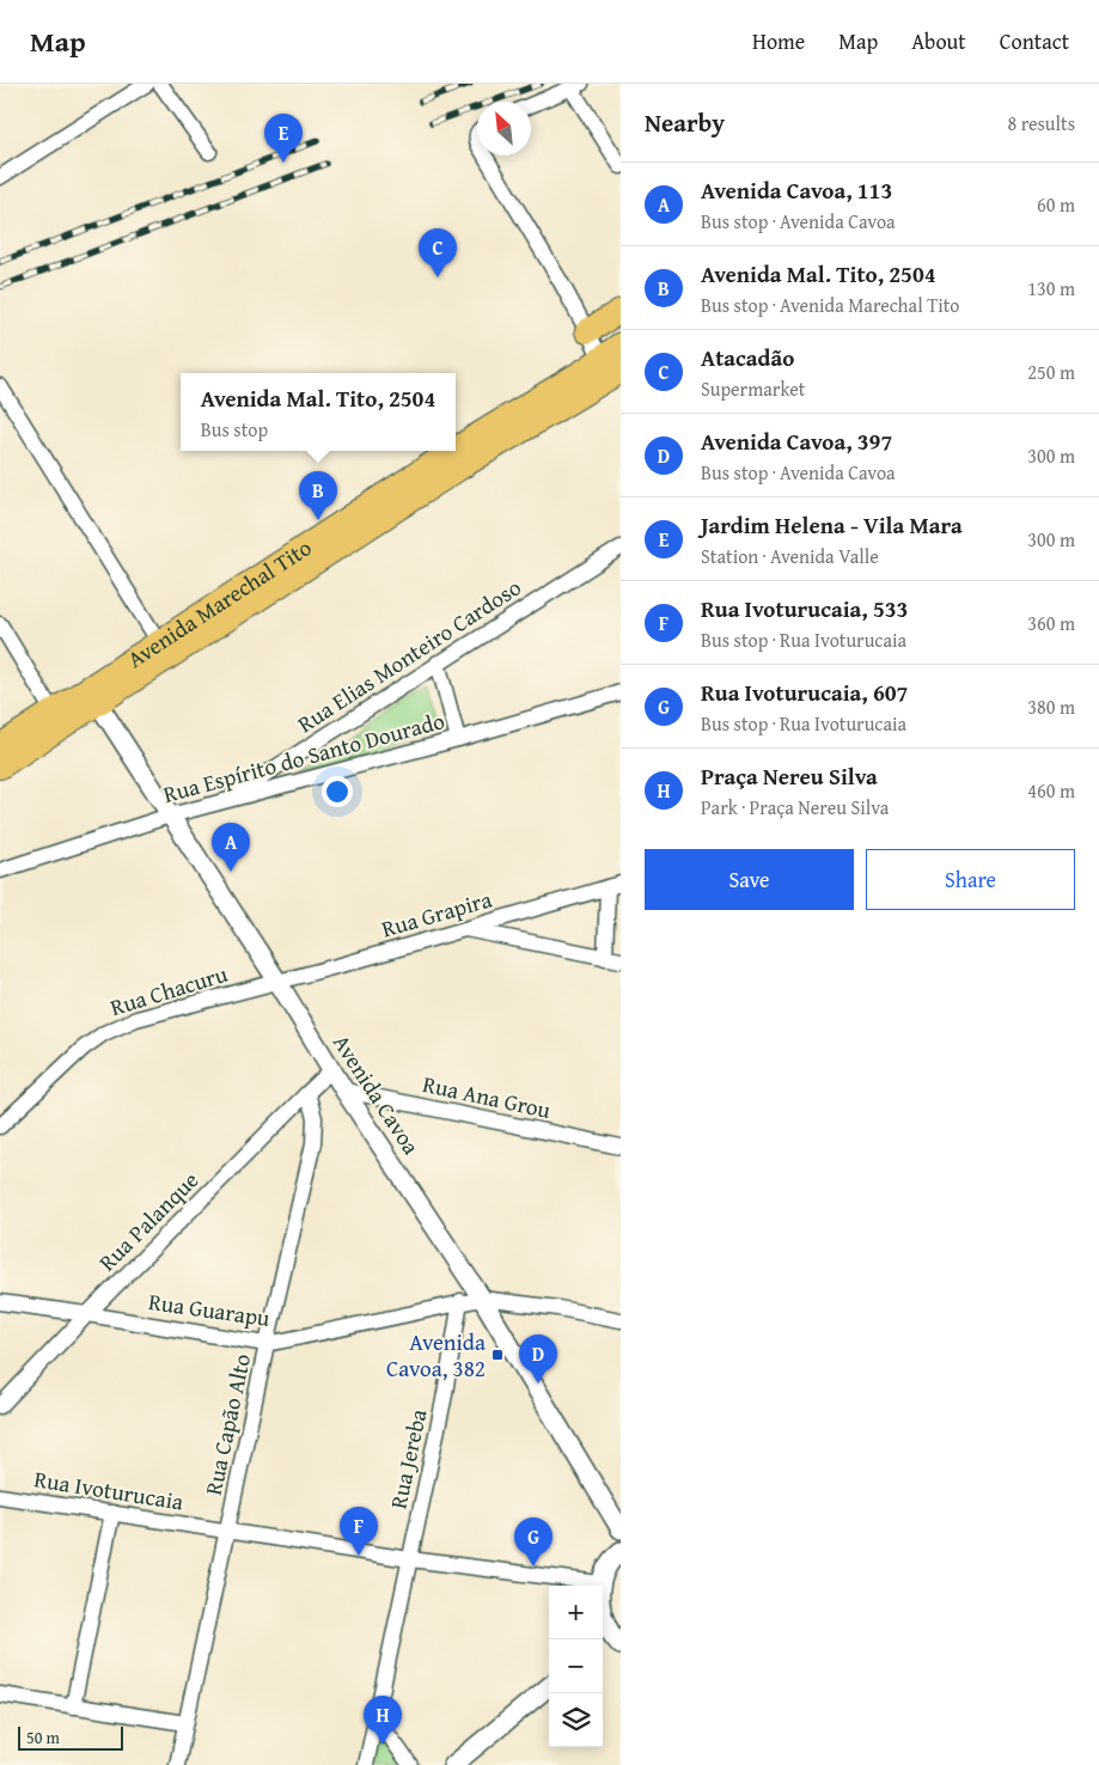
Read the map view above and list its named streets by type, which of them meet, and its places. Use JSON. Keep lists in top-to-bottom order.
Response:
{
  "streets": {
    "main road": ["Avenida Marechal Tito"],
    "street": [
      "Rua Elias Monteiro Cardoso",
      "Rua Espírito do Santo Dourado",
      "Rua Grapira",
      "Rua Chacuru",
      "Avenida Cavoa",
      "Rua Ana Grou",
      "Rua Palanque",
      "Rua Guarapu",
      "Rua Capão Alto",
      "Rua Jereba",
      "Rua Ivoturucaia"
    ]
  },
  "crossings": [
    ["Avenida Marechal Tito", "Avenida Cavoa"],
    ["Rua Elias Monteiro Cardoso", "Rua Espírito do Santo Dourado"],
    ["Rua Espírito do Santo Dourado", "Avenida Cavoa"],
    ["Rua Grapira", "Rua Chacuru"],
    ["Rua Grapira", "Avenida Cavoa"],
    ["Rua Chacuru", "Avenida Cavoa"],
    ["Avenida Cavoa", "Rua Ana Grou"],
    ["Avenida Cavoa", "Rua Palanque"],
    ["Avenida Cavoa", "Rua Guarapu"],
    ["Rua Palanque", "Rua Guarapu"],
    ["Rua Palanque", "Rua Capão Alto"],
    ["Rua Guarapu", "Rua Capão Alto"],
    ["Rua Guarapu", "Rua Jereba"],
    ["Rua Capão Alto", "Rua Ivoturucaia"],
    ["Rua Jereba", "Rua Ivoturucaia"]
  ],
  "places": {
    "transit": ["Avenida Cavoa, 382"]
  },
  "scale_bar": "50 m",
  "north": "top left",
  "page": {
    "header": "Map",
    "nav": [
      "Home",
      "Map",
      "About",
      "Contact"
    ],
    "heading": ["Nearby", "8 results"],
    "pins": [
      "E",
      "C",
      "B",
      "A",
      "D",
      "F",
      "G",
      "H"
    ],
    "list": [
      {
        "mark": "A",
        "name": "Avenida Cavoa, 113",
        "note": "Bus stop · Avenida Cavoa",
        "value": "60 m"
      },
      {
        "mark": "B",
        "name": "Avenida Mal. Tito, 2504",
        "note": "Bus stop · Avenida Marechal Tito",
        "value": "130 m"
      },
      {
        "mark": "C",
        "name": "Atacadão",
        "note": "Supermarket",
        "value": "250 m"
      },
      {
        "mark": "D",
        "name": "Avenida Cavoa, 397",
        "note": "Bus stop · Avenida Cavoa",
        "value": "300 m"
      },
      {
        "mark": "E",
        "name": "Jardim Helena - Vila Mara",
        "note": "Station · Avenida Valle",
        "value": "300 m"
      },
      {
        "mark": "F",
        "name": "Rua Ivoturucaia, 533",
        "note": "Bus stop · Rua Ivoturucaia",
        "value": "360 m"
      },
      {
        "mark": "G",
        "name": "Rua Ivoturucaia, 607",
        "note": "Bus stop · Rua Ivoturucaia",
        "value": "380 m"
      },
      {
        "mark": "H",
        "name": "Praça Nereu Silva",
        "note": "Park · Praça Nereu Silva",
        "value": "460 m"
      }
    ],
    "popup": ["Avenida Mal. Tito, 2504", "Bus stop"],
    "buttons": ["Save", "Share"],
    "map_buttons": ["+", "−"],
    "scale": "50 m"
  }
}
